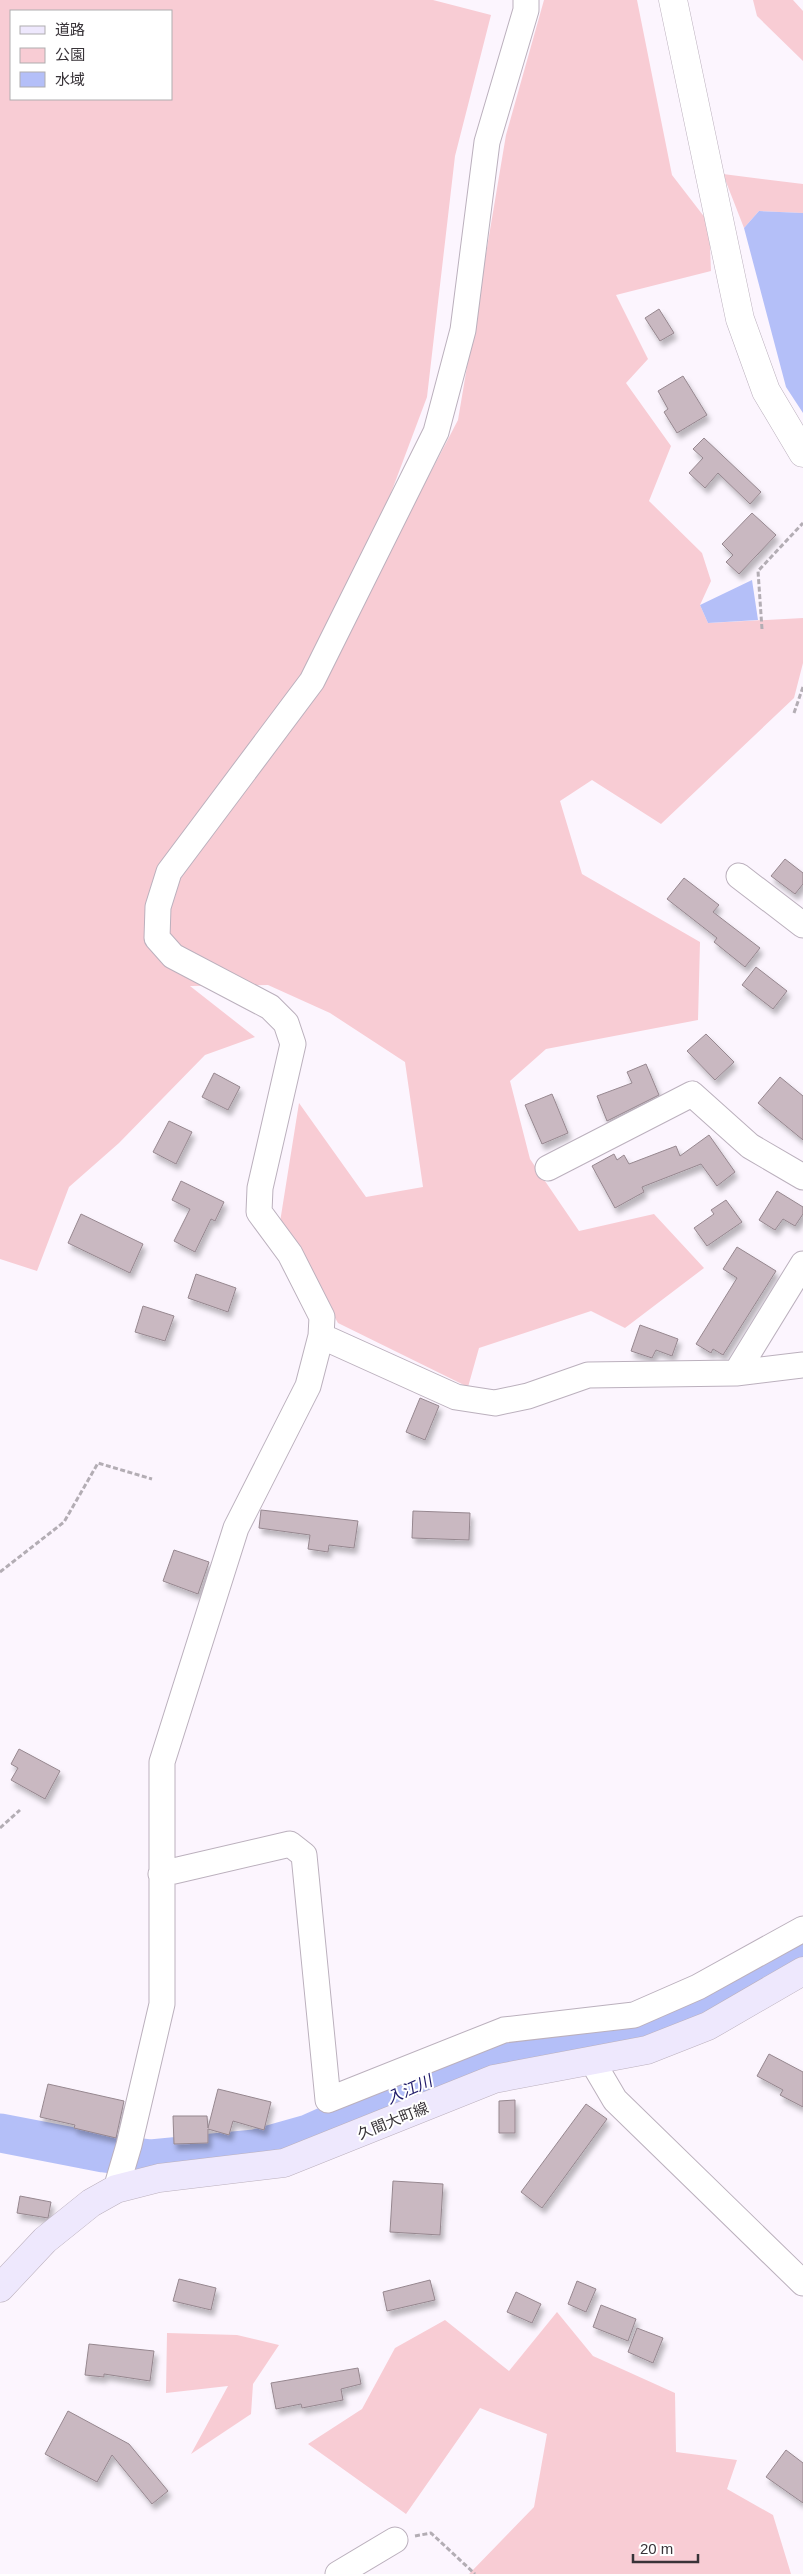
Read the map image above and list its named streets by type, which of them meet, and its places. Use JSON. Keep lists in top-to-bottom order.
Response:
{
  "streets": {
    "main road": ["久間大町線"]
  },
  "water": ["入江川"],
  "legend": ["道路", "公園", "水域"],
  "scale_bar": "20 m"
}
